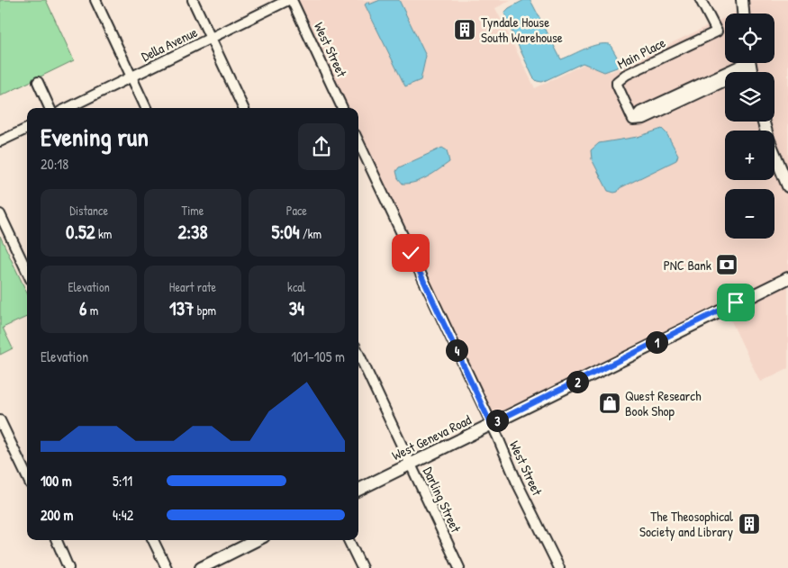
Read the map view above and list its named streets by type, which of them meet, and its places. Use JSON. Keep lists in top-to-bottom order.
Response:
{
  "streets": {
    "main road": ["West Geneva Road"],
    "street": [
      "Della Avenue",
      "West Street",
      "Main Place",
      "Darling Street"
    ]
  },
  "crossings": [
    ["Della Avenue", "West Street"],
    ["West Street", "West Geneva Road"],
    ["West Geneva Road", "Darling Street"]
  ],
  "places": {
    "building": ["Tyndale House South Warehouse", "The Theosophical Society and Library"],
    "bank": ["PNC Bank"],
    "shop": ["Quest Research Book Shop"]
  },
  "page": {
    "map_buttons": ["+", "−"],
    "heading": ["Evening run", "20:18"],
    "stats": [
      ["Distance", "0.52 km"],
      ["Time", "2:38"],
      ["Pace", "5:04 /km"],
      ["Elevation", "6 m"],
      ["Heart rate", "137 bpm"],
      ["kcal", "34"]
    ],
    "pins": [
      "1",
      "4",
      "2",
      "3"
    ],
    "chart": ["Elevation", "101–105 m"],
    "list": [
      {
        "name": "100 m",
        "note": "5:11"
      },
      {
        "name": "200 m",
        "note": "4:42"
      }
    ]
  }
}
